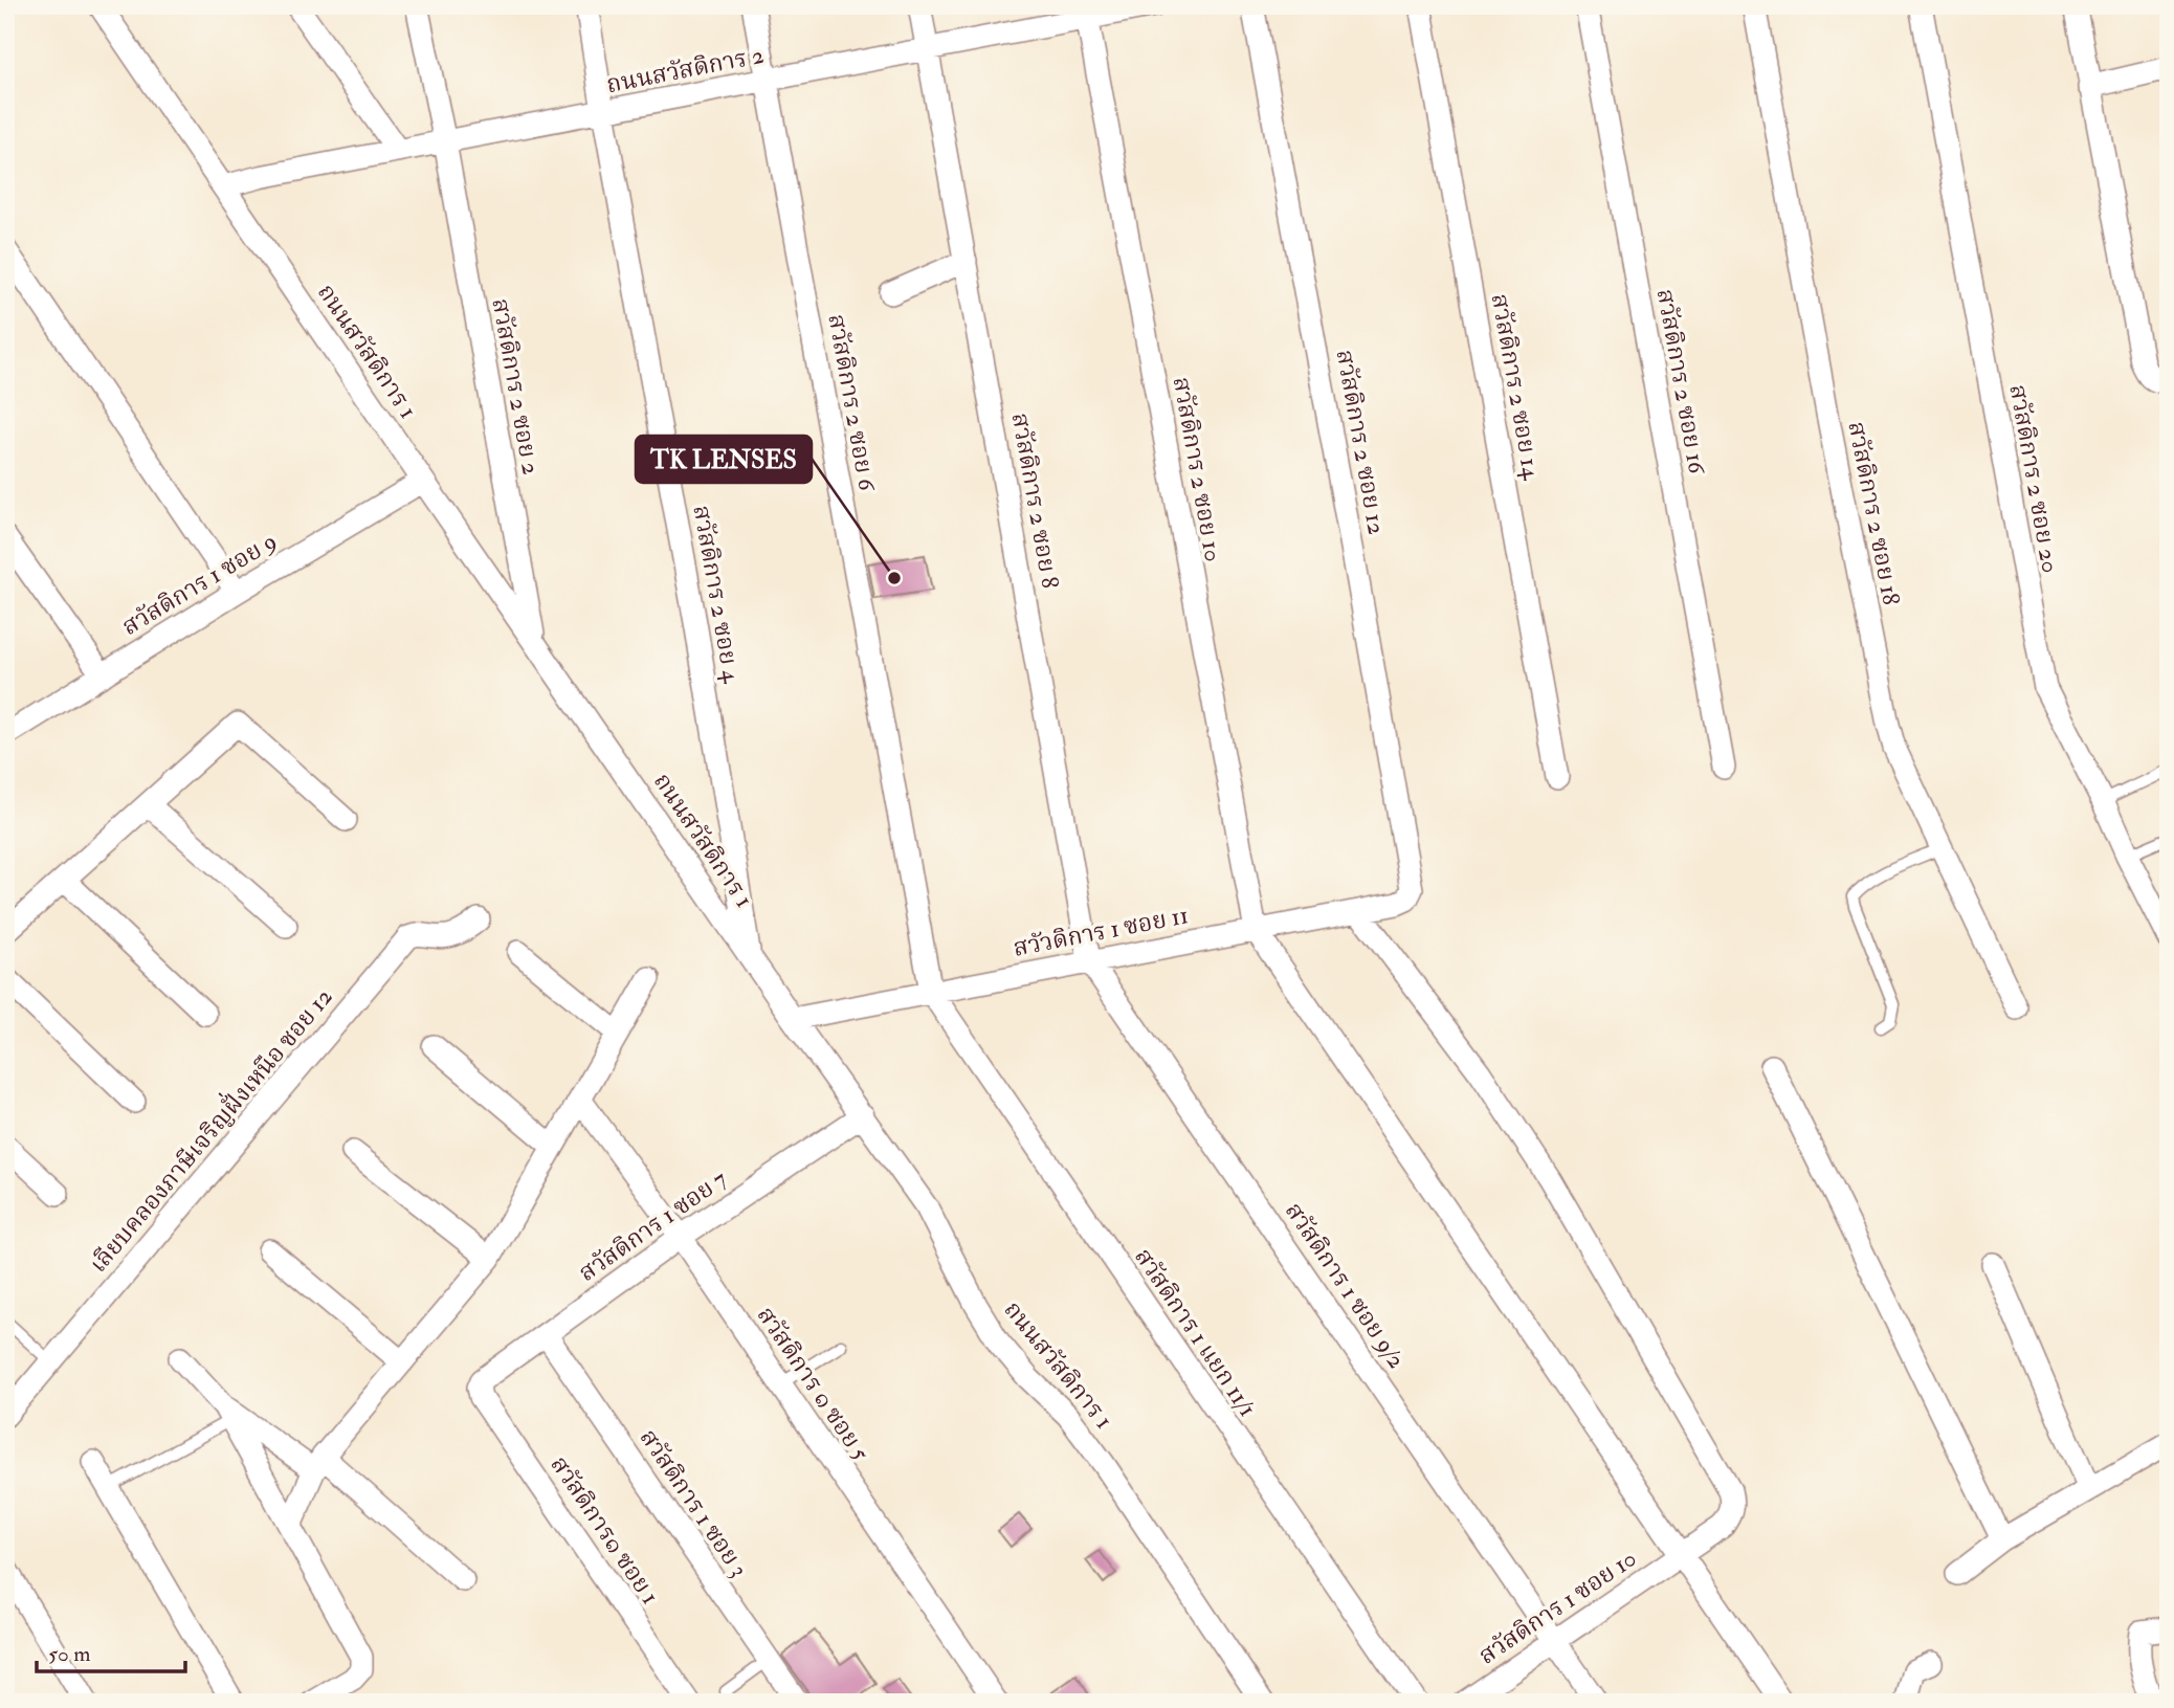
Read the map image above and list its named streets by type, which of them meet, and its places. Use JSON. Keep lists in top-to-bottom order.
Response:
{
  "streets": {
    "street": [
      "ถนนสวัสดิการ 2",
      "ถนนสวัสดิการ 1",
      "สวัสดิการ 2 ซอย 16",
      "สวัสดิการ 2 ซอย 2",
      "สวัสดิการ 2 ซอย 14",
      "สวัสดิการ 2 ซอย 6",
      "สวัสดิการ 2 ซอย 12",
      "สวัสดิการ 2 ซอย 10",
      "สวัสดิการ 2 ซอย 20",
      "สวัสดิการ 2 ซอย 8",
      "สวัสดิการ 2 ซอย 18",
      "สวัสดิการ 1 ซอย 9",
      "สวัสดิการ 2 ซอย 4",
      "สวัวดิการ 1 ซอย 11",
      "เลียบคลองภาษีเจริญฝั่งเหนือ ซอย 12",
      "สวัสดิการ 1 ซอย 7",
      "สวัสดิการ 1 ซอย 9/2",
      "สวัสดิการ 1 แยก 11/1",
      "สวัสดิการ ๑ ซอย 5",
      "สวัสดิการ 1 ซอย 3",
      "สวัสดิการ๑ ซอย 1",
      "สวัสดิการ 1 ซอย 10"
    ]
  },
  "crossings": [
    ["ถนนสวัสดิการ 2", "ถนนสวัสดิการ 1"],
    ["ถนนสวัสดิการ 2", "สวัสดิการ 2 ซอย 2"],
    ["ถนนสวัสดิการ 2", "สวัสดิการ 2 ซอย 6"],
    ["ถนนสวัสดิการ 2", "สวัสดิการ 2 ซอย 10"],
    ["ถนนสวัสดิการ 2", "สวัสดิการ 2 ซอย 8"],
    ["ถนนสวัสดิการ 2", "สวัสดิการ 2 ซอย 4"],
    ["ถนนสวัสดิการ 1", "สวัสดิการ 2 ซอย 2"],
    ["ถนนสวัสดิการ 1", "สวัสดิการ 1 ซอย 9"],
    ["ถนนสวัสดิการ 1", "สวัสดิการ 2 ซอย 4"],
    ["ถนนสวัสดิการ 1", "สวัวดิการ 1 ซอย 11"],
    ["ถนนสวัสดิการ 1", "สวัสดิการ 1 ซอย 7"],
    ["สวัสดิการ 2 ซอย 6", "สวัวดิการ 1 ซอย 11"],
    ["สวัสดิการ 2 ซอย 6", "สวัสดิการ 1 แยก 11/1"],
    ["สวัสดิการ 2 ซอย 12", "สวัวดิการ 1 ซอย 11"],
    ["สวัสดิการ 2 ซอย 10", "สวัวดิการ 1 ซอย 11"],
    ["สวัสดิการ 2 ซอย 8", "สวัวดิการ 1 ซอย 11"],
    ["สวัสดิการ 2 ซอย 8", "สวัสดิการ 1 ซอย 9/2"],
    ["สวัวดิการ 1 ซอย 11", "สวัสดิการ 1 ซอย 9/2"],
    ["สวัวดิการ 1 ซอย 11", "สวัสดิการ 1 แยก 11/1"],
    ["สวัวดิการ 1 ซอย 11", "สวัสดิการ 1 ซอย 10"],
    ["สวัสดิการ 1 ซอย 7", "สวัสดิการ ๑ ซอย 5"],
    ["สวัสดิการ 1 ซอย 7", "สวัสดิการ 1 ซอย 3"],
    ["สวัสดิการ 1 ซอย 7", "สวัสดิการ๑ ซอย 1"],
    ["สวัสดิการ 1 ซอย 9/2", "สวัสดิการ 1 ซอย 10"]
  ],
  "places": ["TK LENSES"],
  "scale_bar": "50 m"
}
